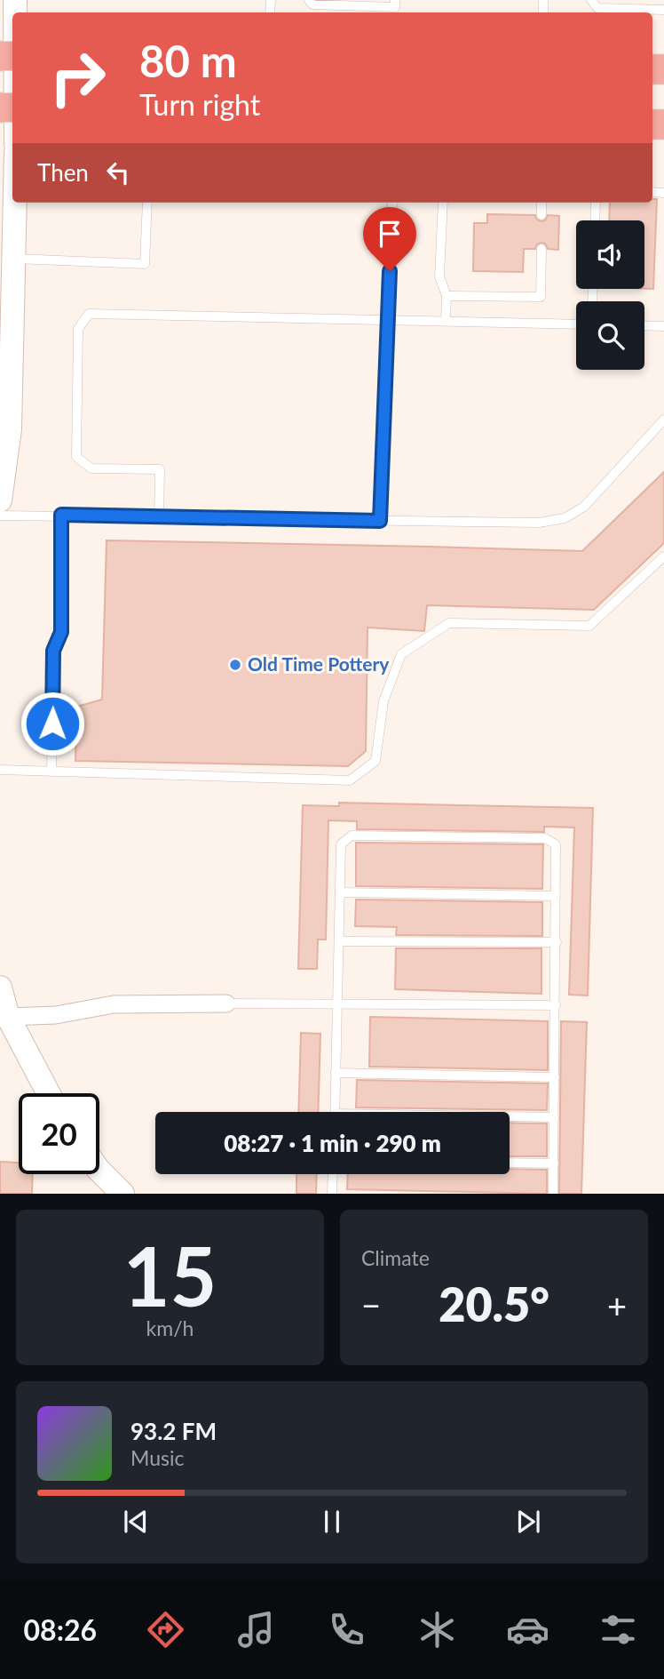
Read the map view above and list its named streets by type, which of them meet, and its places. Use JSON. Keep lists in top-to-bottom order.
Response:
{
  "places": ["Old Time Pottery"],
  "page": {
    "turn": ["80 m", "Turn right"],
    "then": "Then",
    "limit": "20",
    "trip": "08:27 · 1 min · 290 m",
    "tile": [
      ["15", "km/h"],
      "Climate"
    ],
    "heat": ["−", "20.5°", "+"],
    "song": ["93.2 FM", "Music"],
    "tabs": "08:26"
  }
}
